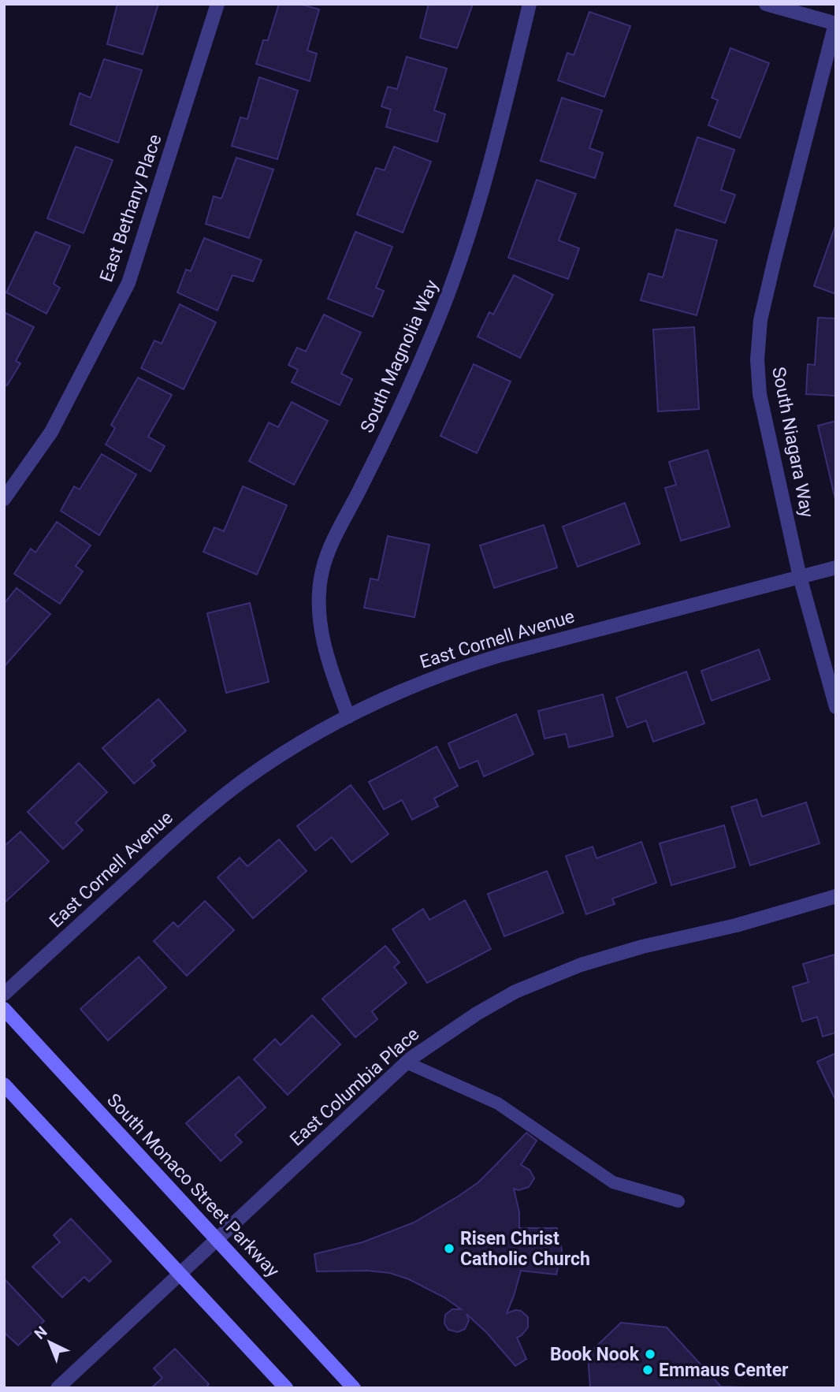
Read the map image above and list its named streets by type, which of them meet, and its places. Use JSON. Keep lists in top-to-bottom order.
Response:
{
  "streets": {
    "main road": ["South Monaco Street Parkway"],
    "street": [
      "East Bethany Place",
      "South Magnolia Way",
      "South Niagara Way",
      "East Cornell Avenue",
      "East Columbia Place"
    ]
  },
  "crossings": [
    ["South Magnolia Way", "East Cornell Avenue"],
    ["South Niagara Way", "East Cornell Avenue"],
    ["East Columbia Place", "South Monaco Street Parkway"]
  ],
  "places": ["Risen Christ Catholic Church", "Book Nook", "Emmaus Center"],
  "north": "top left"
}
